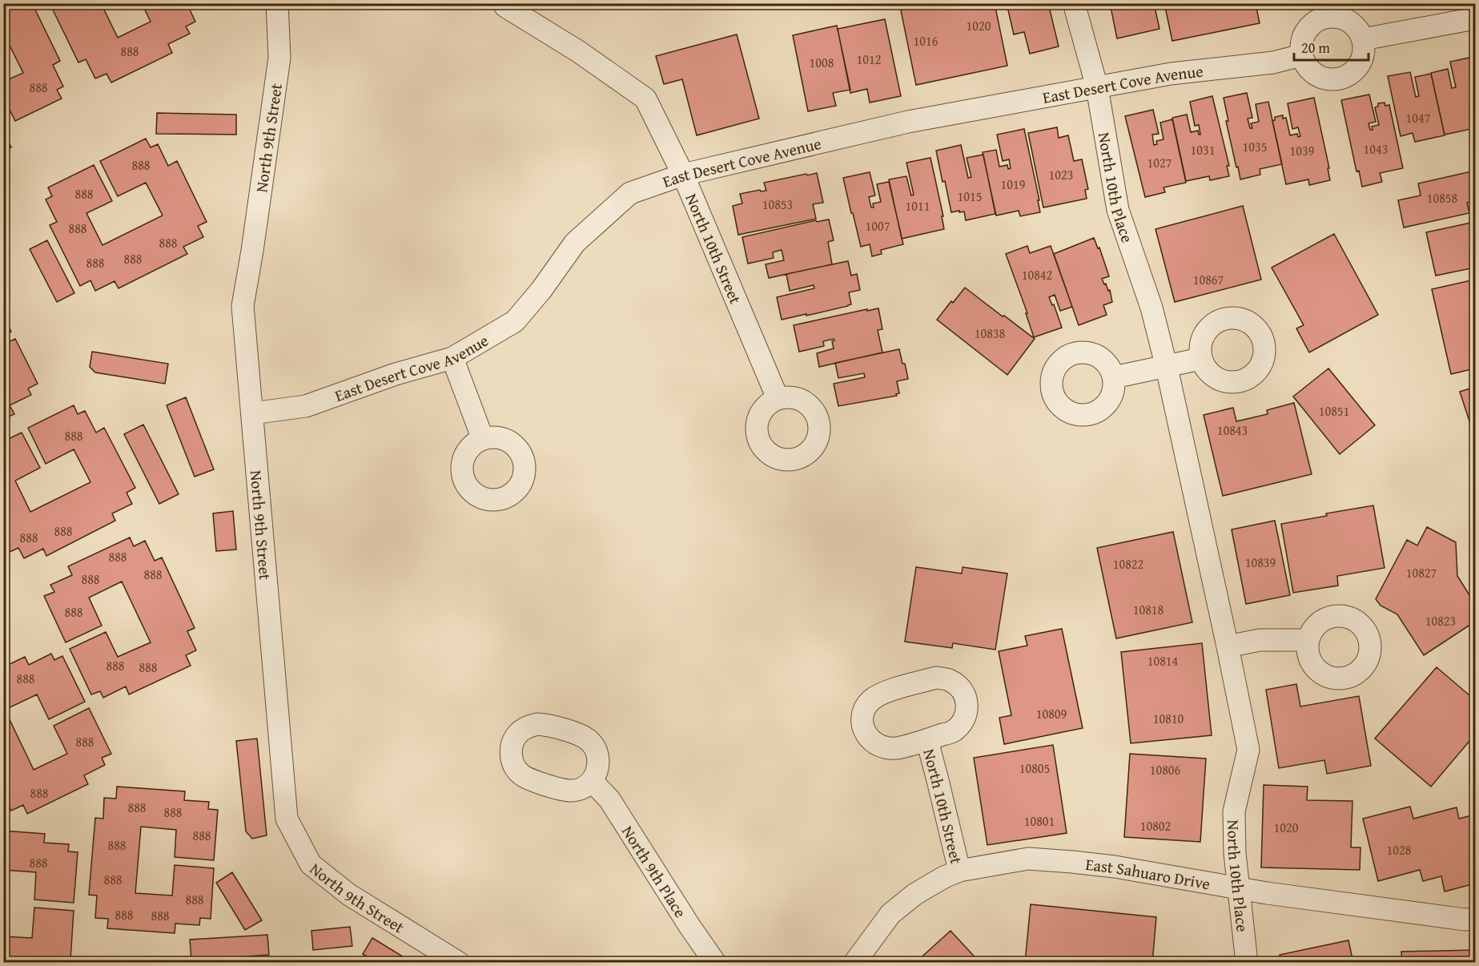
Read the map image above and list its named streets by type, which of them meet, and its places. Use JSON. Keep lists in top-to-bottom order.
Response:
{
  "streets": {
    "street": [
      "East Desert Cove Avenue",
      "North 9th Street",
      "North 10th Place",
      "North 10th Street",
      "North 9th Place",
      "East Sahuaro Drive"
    ]
  },
  "crossings": [
    ["East Desert Cove Avenue", "North 9th Street"],
    ["East Desert Cove Avenue", "North 10th Place"],
    ["East Desert Cove Avenue", "North 10th Street"],
    ["North 10th Place", "East Sahuaro Drive"],
    ["North 10th Street", "East Sahuaro Drive"]
  ],
  "house_numbers": [
    "1020",
    "1016",
    "888",
    "1012",
    "1008",
    "888",
    "1047",
    "1035",
    "1043",
    "1031",
    "1039",
    "1027",
    "888",
    "1023",
    "1019",
    "888",
    "1015",
    "10858",
    "10853",
    "1011",
    "1007",
    "888",
    "888",
    "888",
    "888",
    "10842",
    "10867",
    "10838",
    "10851",
    "10843",
    "888",
    "888",
    "888",
    "888",
    "10839",
    "10822",
    "10827",
    "888",
    "888",
    "10818",
    "888",
    "10823",
    "10814",
    "888",
    "888",
    "888",
    "10809",
    "10810",
    "888",
    "10805",
    "10806",
    "888",
    "888",
    "888",
    "10801",
    "10802",
    "1020",
    "888",
    "888",
    "1028",
    "888",
    "888",
    "888",
    "888",
    "888"
  ],
  "scale_bar": "20 m"
}
